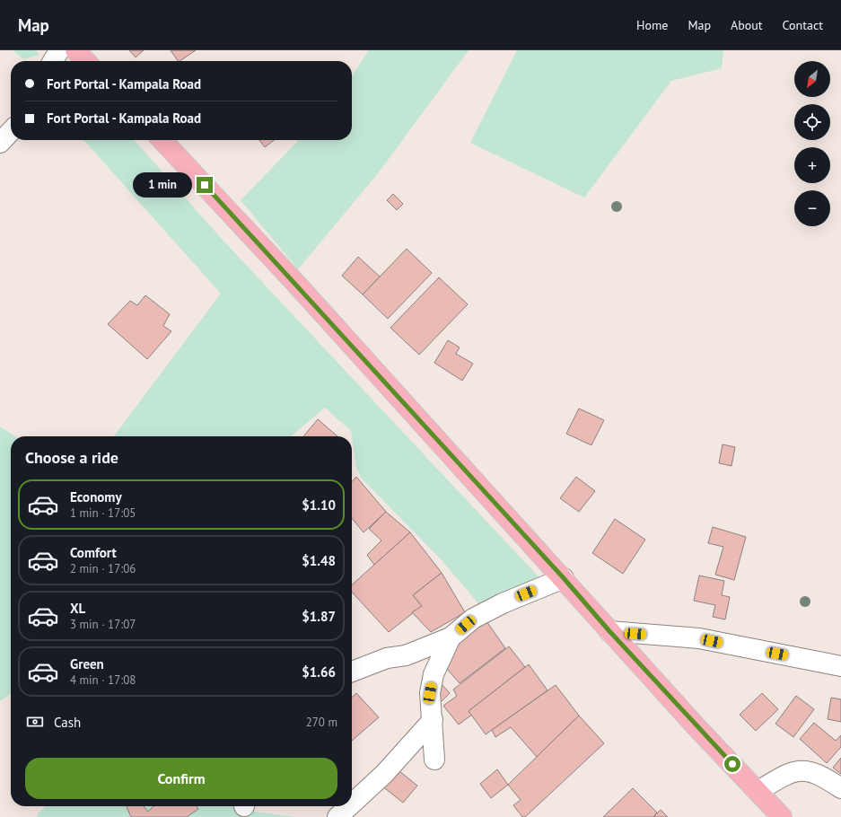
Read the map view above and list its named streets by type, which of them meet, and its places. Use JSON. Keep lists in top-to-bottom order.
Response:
{
  "north": "bottom left",
  "page": {
    "header": "Map",
    "nav": [
      "Home",
      "Map",
      "About",
      "Contact"
    ],
    "map_buttons": ["+", "−"],
    "banner": ["Fort Portal - Kampala Road", "Fort Portal - Kampala Road"],
    "bubble": "1 min",
    "heading": "Choose a ride",
    "list": [
      {
        "name": "Economy",
        "note": "1 min · 17:05",
        "value": "$1.10"
      },
      {
        "name": "Comfort",
        "note": "2 min · 17:06",
        "value": "$1.48"
      },
      {
        "name": "XL",
        "note": "3 min · 17:07",
        "value": "$1.87"
      },
      {
        "name": "Green",
        "note": "4 min · 17:08",
        "value": "$1.66"
      }
    ],
    "pay": ["Cash", "270 m"],
    "buttons": "Confirm"
  }
}
